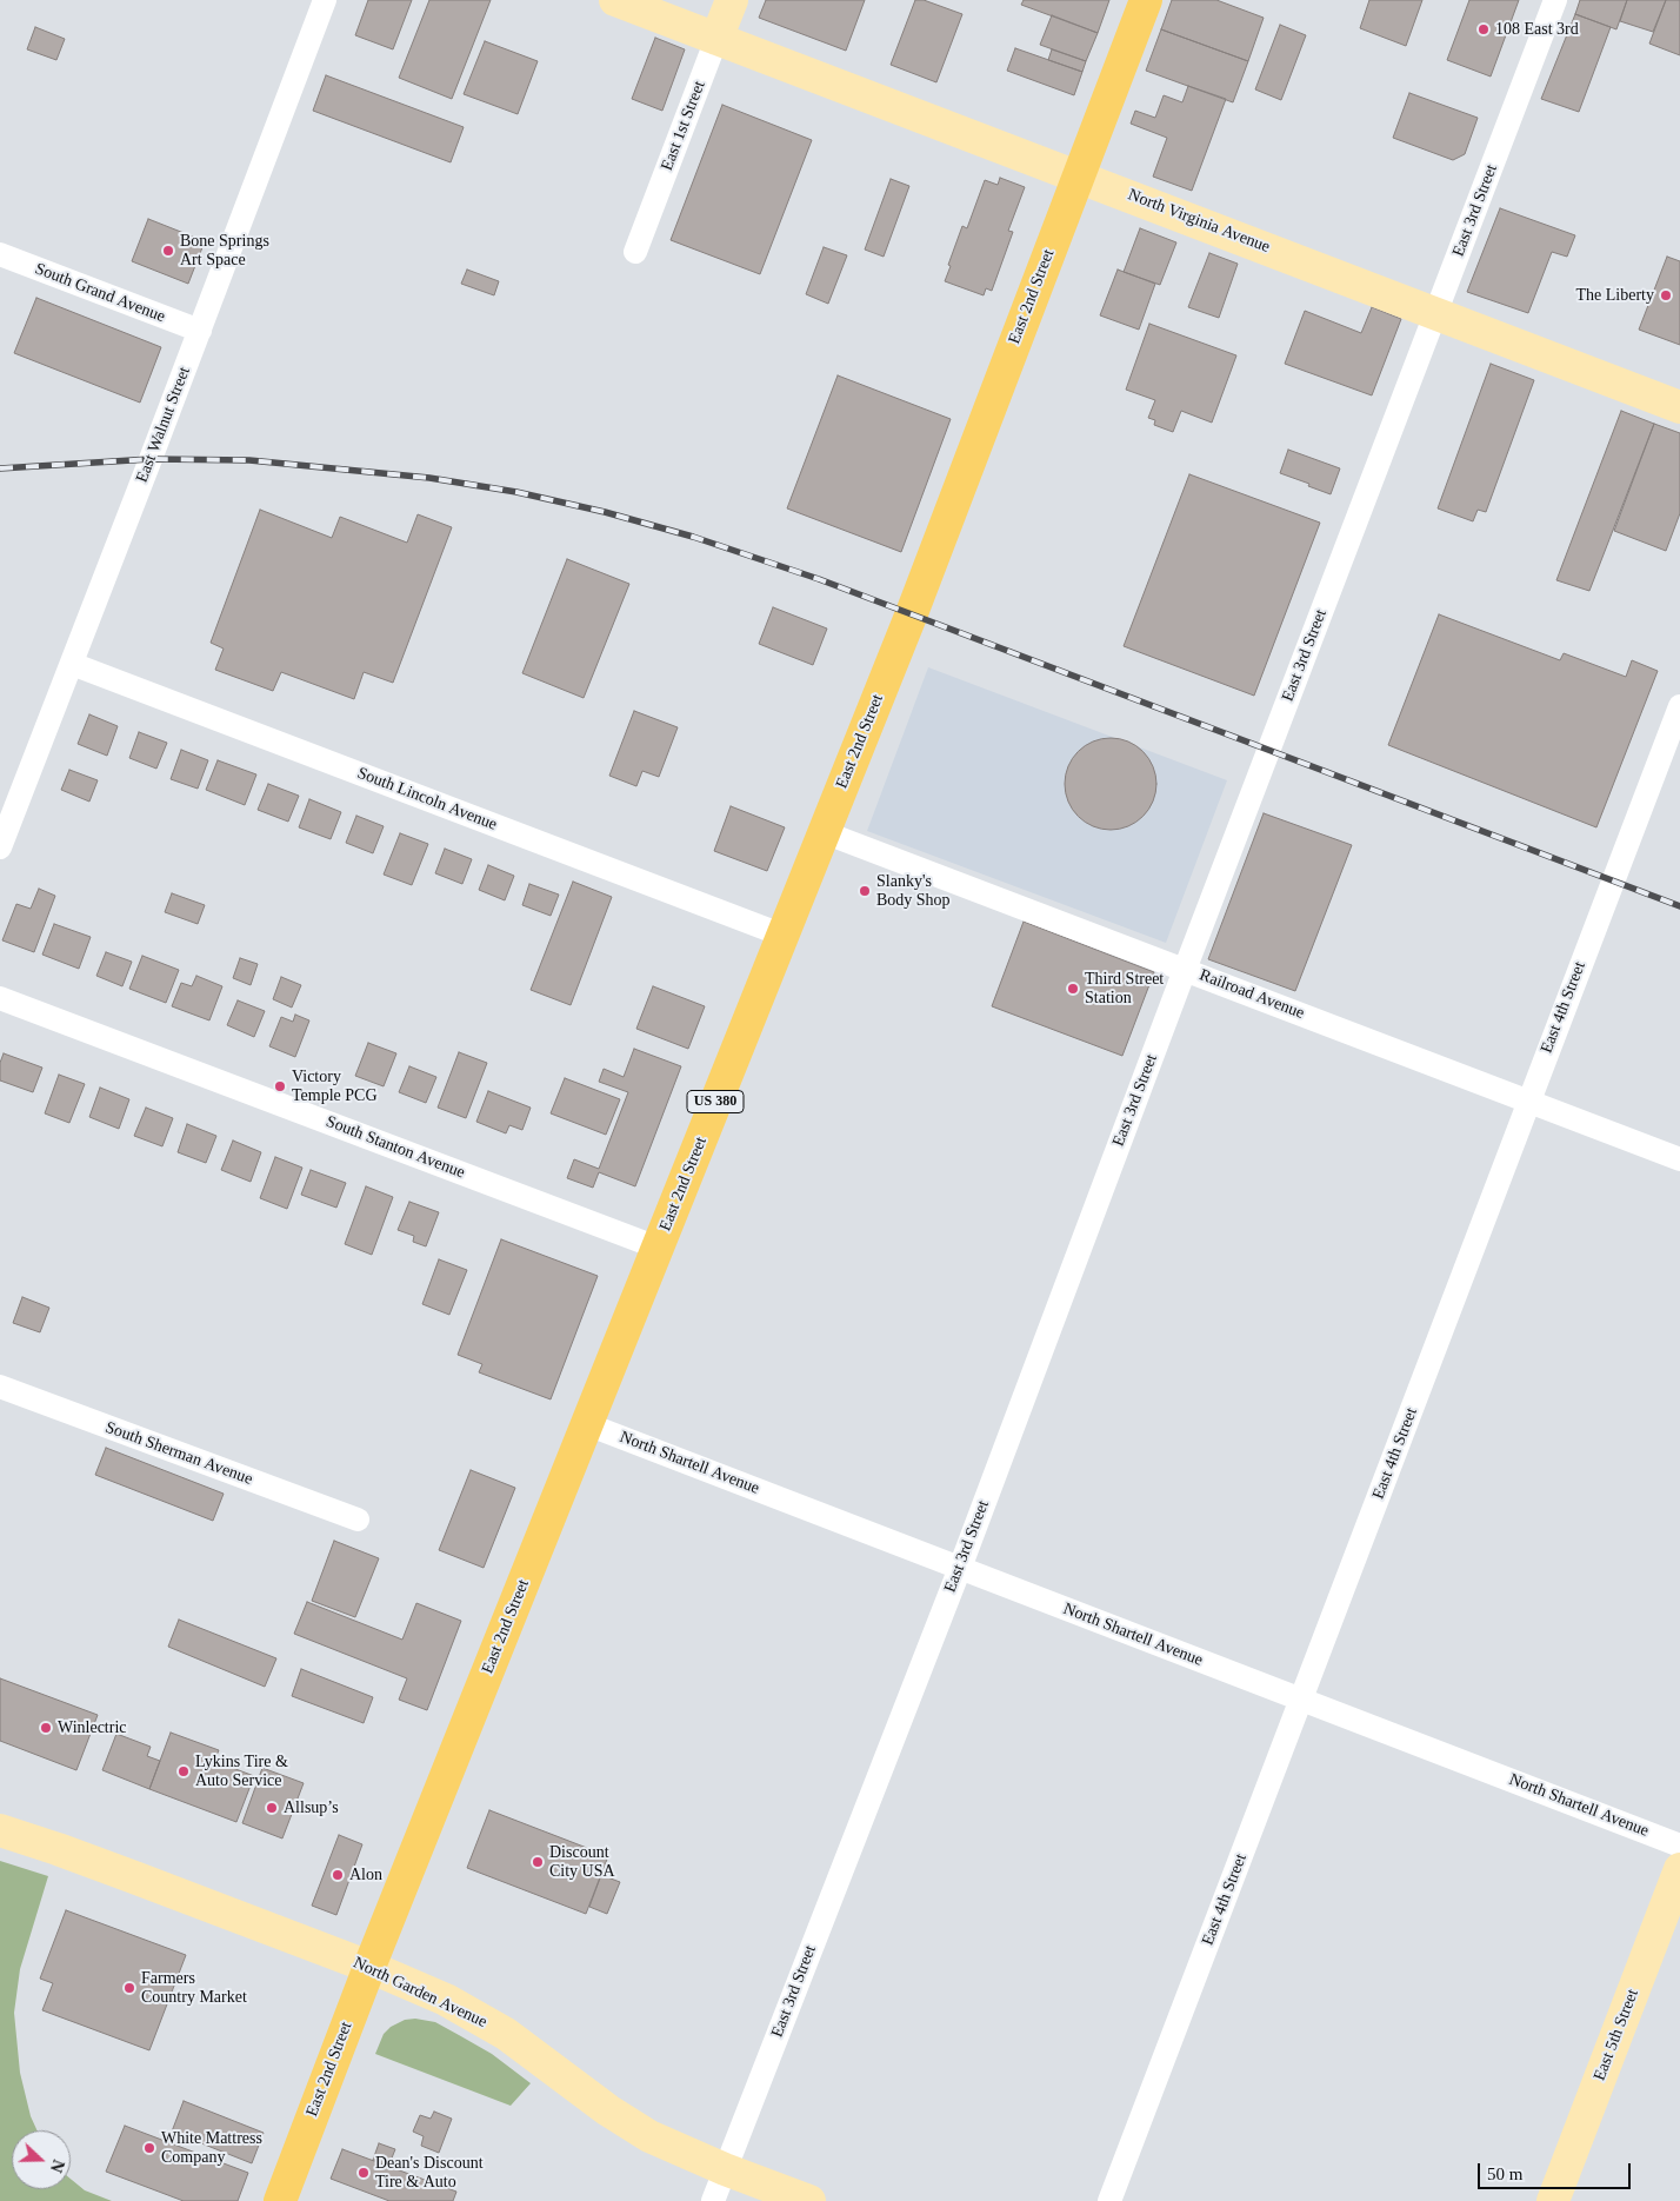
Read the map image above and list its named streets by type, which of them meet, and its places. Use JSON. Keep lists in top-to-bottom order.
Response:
{
  "streets": {
    "main road": ["East 2nd Street", "US 380"],
    "street": [
      "East 1st Street",
      "East 3rd Street",
      "North Virginia Avenue",
      "South Grand Avenue",
      "East Walnut Street",
      "South Lincoln Avenue",
      "Railroad Avenue",
      "East 4th Street",
      "South Stanton Avenue",
      "South Sherman Avenue",
      "North Shartell Avenue",
      "North Garden Avenue",
      "East 5th Street"
    ]
  },
  "crossings": [
    ["East 1st Street", "North Virginia Avenue"],
    ["East 3rd Street", "North Virginia Avenue"],
    ["East 3rd Street", "Railroad Avenue"],
    ["East 3rd Street", "North Shartell Avenue"],
    ["East 3rd Street", "North Garden Avenue"],
    ["North Virginia Avenue", "East 2nd Street"],
    ["South Grand Avenue", "East Walnut Street"],
    ["East 2nd Street", "South Lincoln Avenue"],
    ["East 2nd Street", "Railroad Avenue"],
    ["East 2nd Street", "South Stanton Avenue"],
    ["East 2nd Street", "North Shartell Avenue"],
    ["East 2nd Street", "North Garden Avenue"],
    ["East Walnut Street", "South Lincoln Avenue"],
    ["Railroad Avenue", "East 4th Street"],
    ["East 4th Street", "North Shartell Avenue"]
  ],
  "places": [
    "108 East 3rd",
    "Bone Springs Art Space",
    "The Liberty",
    "Slanky's Body Shop",
    "Third Street Station",
    "Victory Temple PCG",
    "Winlectric",
    "Lykins Tire & Auto Service",
    "Allsup’s",
    "Discount City USA",
    "Alon",
    "Farmers Country Market",
    "White Mattress Company",
    "Dean's Discount Tire & Auto"
  ],
  "scale_bar": "50 m",
  "north": "right"
}
